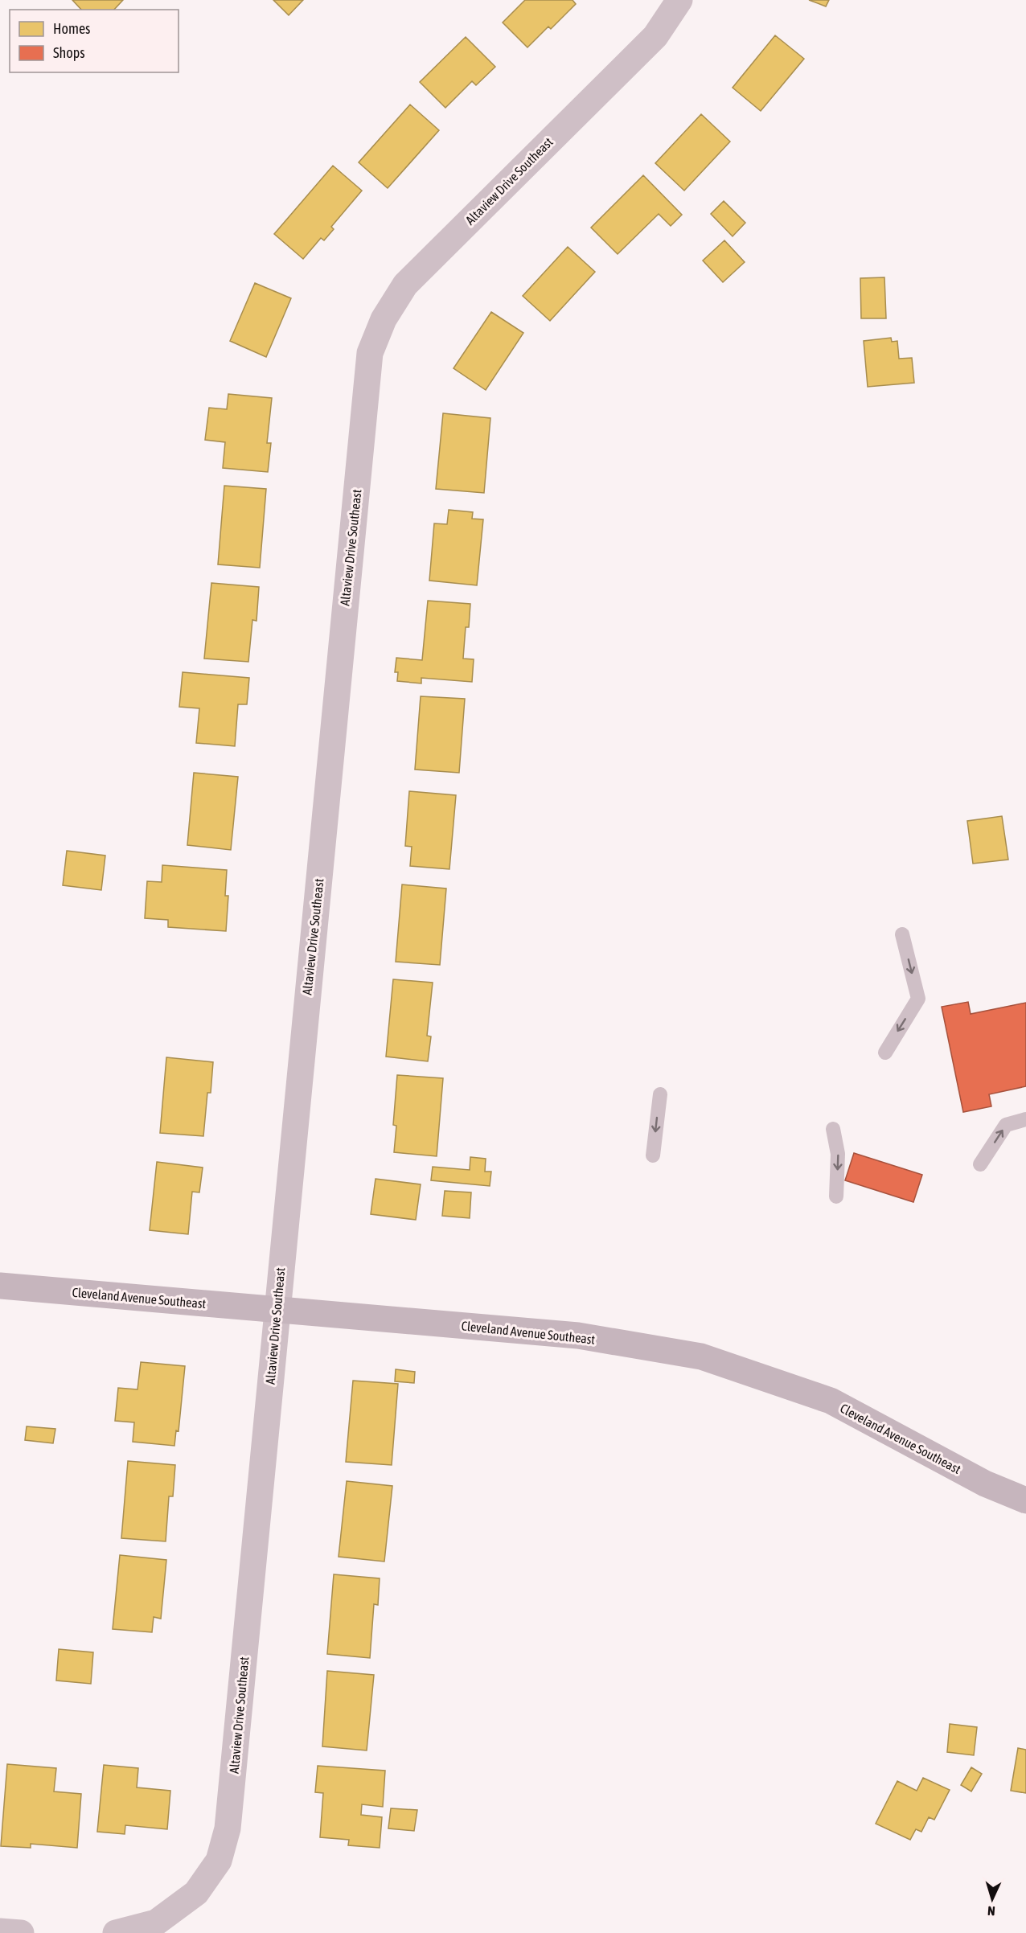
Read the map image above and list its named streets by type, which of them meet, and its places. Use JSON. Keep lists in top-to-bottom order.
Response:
{
  "streets": {
    "main road": ["Cleveland Avenue Southeast"],
    "street": ["Altaview Drive Southeast"]
  },
  "crossings": [
    ["Altaview Drive Southeast", "Cleveland Avenue Southeast"]
  ],
  "legend": ["Homes", "Shops"],
  "north": "bottom"
}
